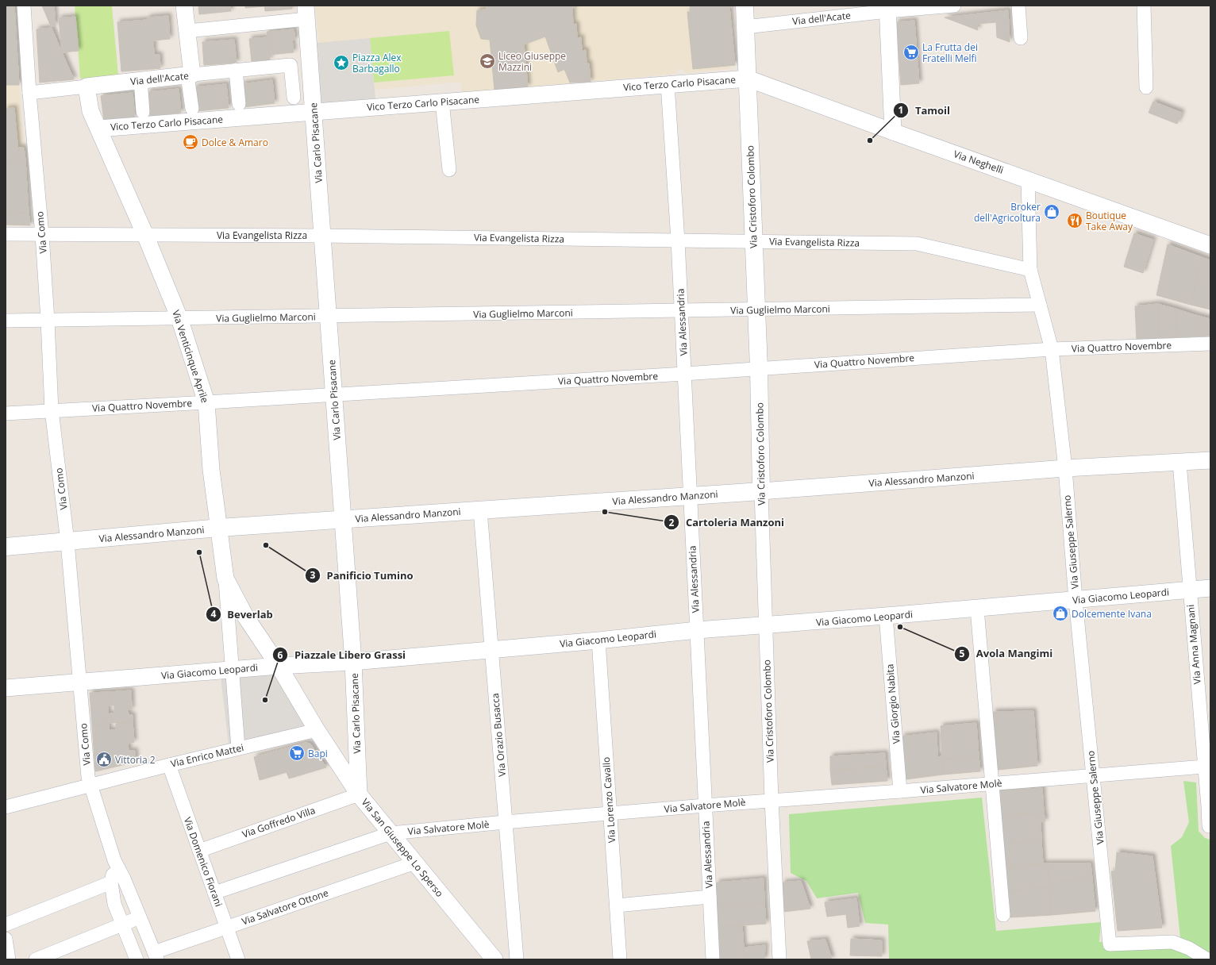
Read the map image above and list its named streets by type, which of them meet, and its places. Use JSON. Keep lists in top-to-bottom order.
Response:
{
  "streets": {
    "main road": ["Via Cristoforo Colombo", "Via Alessandro Manzoni"],
    "street": [
      "Via dell'Acate",
      "Vico Terzo Carlo Pisacane",
      "Via Carlo Pisacane",
      "Via Neghelli",
      "Via Como",
      "Via Evangelista Rizza",
      "Via Guglielmo Marconi",
      "Via Alessandria",
      "Via Quattro Novembre",
      "Via Venticinque Aprile",
      "Via Giuseppe Salerno",
      "Via Giacomo Leopardi",
      "Via Anna Magnani",
      "Via Giorgio Nabita",
      "Via Orazio Busacca",
      "Via Enrico Mattei",
      "Via Salvatore Molè",
      "Via Lorenzo Cavallo",
      "Via Goffredo Villa",
      "Via San Giuseppe Lo Sperso",
      "Via Domenico Fiorani",
      "Via Salvatore Ottone"
    ]
  },
  "crossings": [
    ["Via dell'Acate", "Via Cristoforo Colombo"],
    ["Via dell'Acate", "Via Como"],
    ["Via dell'Acate", "Via Venticinque Aprile"],
    ["Vico Terzo Carlo Pisacane", "Via Carlo Pisacane"],
    ["Vico Terzo Carlo Pisacane", "Via Neghelli"],
    ["Vico Terzo Carlo Pisacane", "Via Cristoforo Colombo"],
    ["Vico Terzo Carlo Pisacane", "Via Alessandria"],
    ["Vico Terzo Carlo Pisacane", "Via Venticinque Aprile"],
    ["Via Carlo Pisacane", "Via Evangelista Rizza"],
    ["Via Carlo Pisacane", "Via Guglielmo Marconi"],
    ["Via Carlo Pisacane", "Via Quattro Novembre"],
    ["Via Carlo Pisacane", "Via Alessandro Manzoni"],
    ["Via Carlo Pisacane", "Via Giacomo Leopardi"],
    ["Via Carlo Pisacane", "Via Goffredo Villa"],
    ["Via Carlo Pisacane", "Via San Giuseppe Lo Sperso"],
    ["Via Neghelli", "Via Cristoforo Colombo"],
    ["Via Neghelli", "Via Giuseppe Salerno"],
    ["Via Cristoforo Colombo", "Via Evangelista Rizza"],
    ["Via Cristoforo Colombo", "Via Guglielmo Marconi"],
    ["Via Cristoforo Colombo", "Via Quattro Novembre"],
    ["Via Cristoforo Colombo", "Via Alessandro Manzoni"],
    ["Via Cristoforo Colombo", "Via Giacomo Leopardi"],
    ["Via Cristoforo Colombo", "Via Salvatore Molè"],
    ["Via Como", "Via Evangelista Rizza"],
    ["Via Como", "Via Guglielmo Marconi"],
    ["Via Como", "Via Quattro Novembre"],
    ["Via Como", "Via Alessandro Manzoni"],
    ["Via Como", "Via Giacomo Leopardi"],
    ["Via Como", "Via Enrico Mattei"],
    ["Via Como", "Via Salvatore Ottone"],
    ["Via Evangelista Rizza", "Via Alessandria"],
    ["Via Evangelista Rizza", "Via Venticinque Aprile"],
    ["Via Evangelista Rizza", "Via Giuseppe Salerno"],
    ["Via Guglielmo Marconi", "Via Alessandria"],
    ["Via Guglielmo Marconi", "Via Venticinque Aprile"],
    ["Via Guglielmo Marconi", "Via Giuseppe Salerno"],
    ["Via Alessandria", "Via Quattro Novembre"],
    ["Via Alessandria", "Via Alessandro Manzoni"],
    ["Via Alessandria", "Via Giacomo Leopardi"],
    ["Via Alessandria", "Via Salvatore Molè"],
    ["Via Quattro Novembre", "Via Venticinque Aprile"],
    ["Via Quattro Novembre", "Via Giuseppe Salerno"],
    ["Via Venticinque Aprile", "Via Alessandro Manzoni"],
    ["Via Venticinque Aprile", "Via Giacomo Leopardi"],
    ["Via Venticinque Aprile", "Via San Giuseppe Lo Sperso"],
    ["Via Alessandro Manzoni", "Via Giuseppe Salerno"],
    ["Via Alessandro Manzoni", "Via Anna Magnani"],
    ["Via Alessandro Manzoni", "Via Orazio Busacca"],
    ["Via Giuseppe Salerno", "Via Giacomo Leopardi"],
    ["Via Giuseppe Salerno", "Via Salvatore Molè"],
    ["Via Giacomo Leopardi", "Via Anna Magnani"],
    ["Via Giacomo Leopardi", "Via Giorgio Nabita"],
    ["Via Giacomo Leopardi", "Via Orazio Busacca"],
    ["Via Giacomo Leopardi", "Via Lorenzo Cavallo"],
    ["Via Giacomo Leopardi", "Via San Giuseppe Lo Sperso"],
    ["Via Anna Magnani", "Via Salvatore Molè"],
    ["Via Giorgio Nabita", "Via Salvatore Molè"],
    ["Via Orazio Busacca", "Via Salvatore Molè"],
    ["Via Enrico Mattei", "Via San Giuseppe Lo Sperso"],
    ["Via Enrico Mattei", "Via Domenico Fiorani"],
    ["Via Salvatore Molè", "Via Lorenzo Cavallo"],
    ["Via Salvatore Molè", "Via San Giuseppe Lo Sperso"],
    ["Via Salvatore Molè", "Via Domenico Fiorani"],
    ["Via Goffredo Villa", "Via San Giuseppe Lo Sperso"],
    ["Via Goffredo Villa", "Via Domenico Fiorani"],
    ["Via San Giuseppe Lo Sperso", "Via Salvatore Ottone"],
    ["Via Domenico Fiorani", "Via Salvatore Ottone"]
  ],
  "places": {
    "supermarket": ["La Frutta dei Fratelli Melfi", "Bapi"],
    "school or university": ["Liceo Giuseppe Mazzini"],
    "place": ["Piazza Alex Barbagallo"],
    "other": [
      "Tamoil",
      "Cartoleria Manzoni",
      "Panificio Tumino",
      "Beverlab",
      "Avola Mangimi",
      "Piazzale Libero Grassi"
    ],
    "cafe": ["Dolce & Amaro"],
    "shop": ["Broker dell'Agricoltura", "Dolcemente Ivana"],
    "restaurant": ["Boutique Take Away"],
    "public building": ["Vittoria 2"]
  }
}
